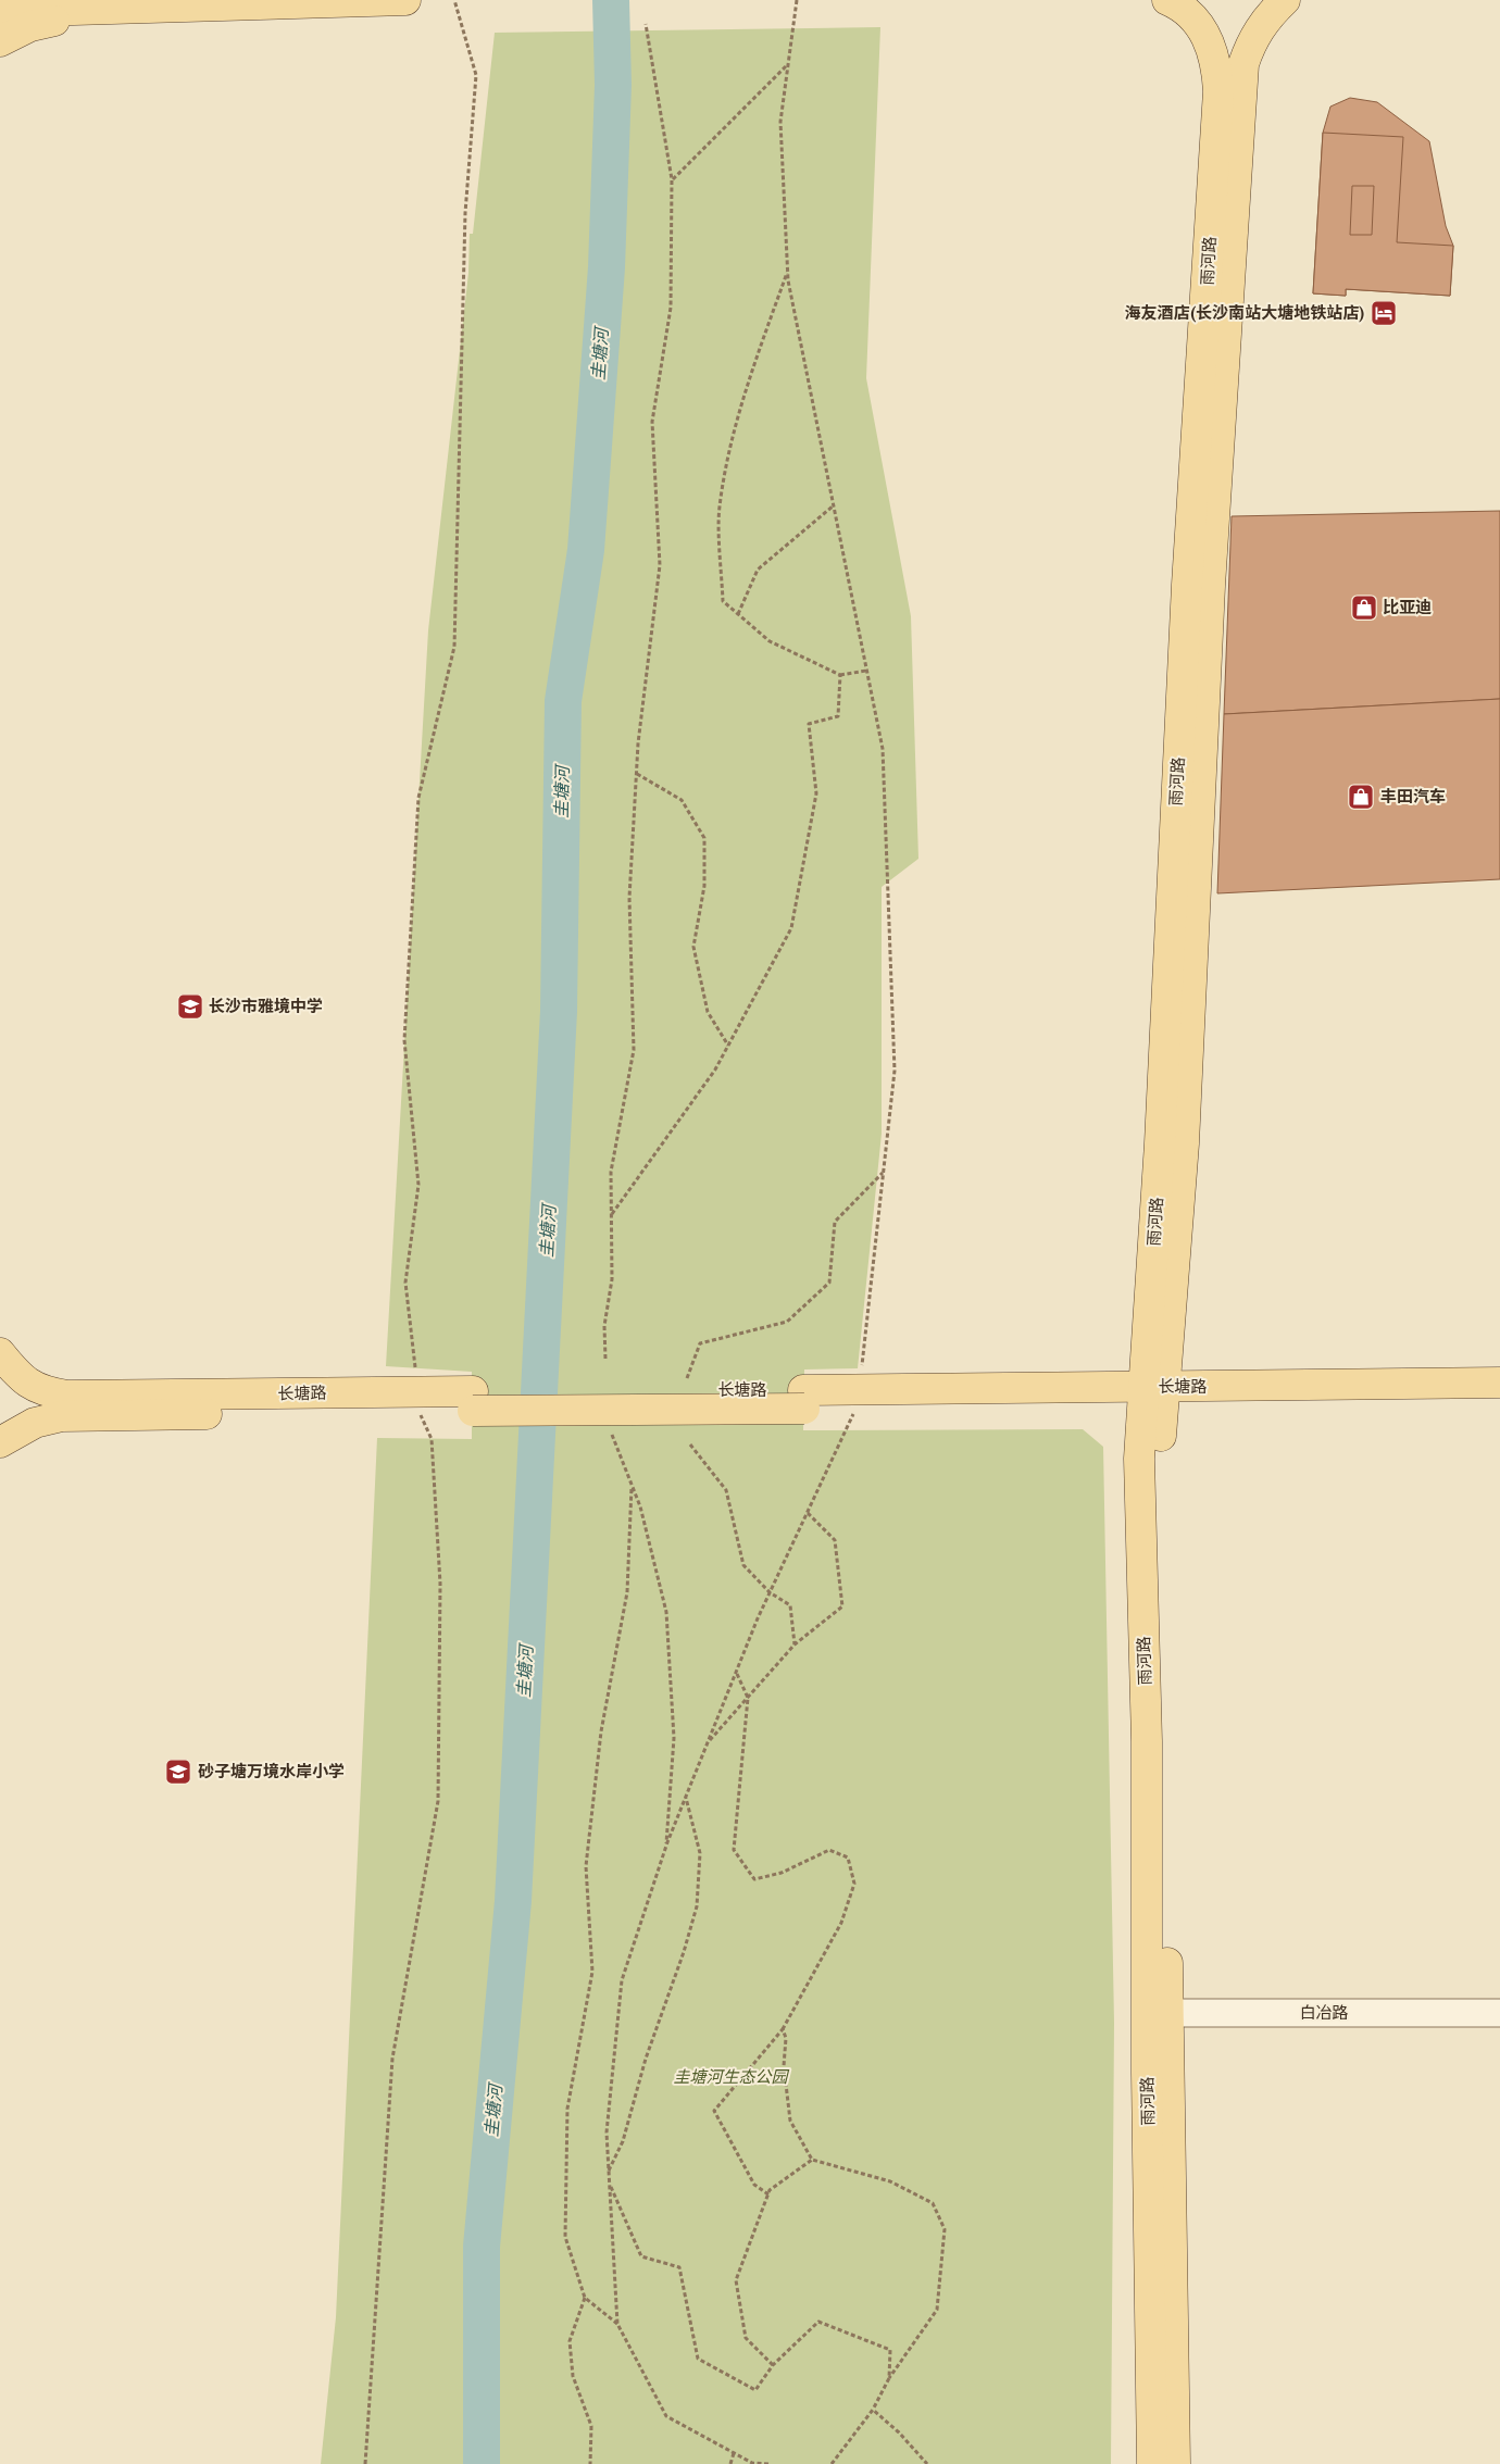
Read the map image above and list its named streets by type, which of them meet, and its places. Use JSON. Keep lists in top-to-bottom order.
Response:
{
  "streets": {
    "main road": ["雨河路", "长塘路"],
    "street": ["白冶路"]
  },
  "crossings": [
    ["雨河路", "长塘路"],
    ["雨河路", "白冶路"]
  ],
  "water": ["圭塘河"],
  "parks": ["圭塘河生态公园"],
  "places": {
    "hotel": ["海友酒店(长沙南站大塘地铁站店)"],
    "shop": ["比亚迪", "丰田汽车"],
    "school or university": ["长沙市雅境中学", "砂子塘万境水岸小学"]
  }
}
